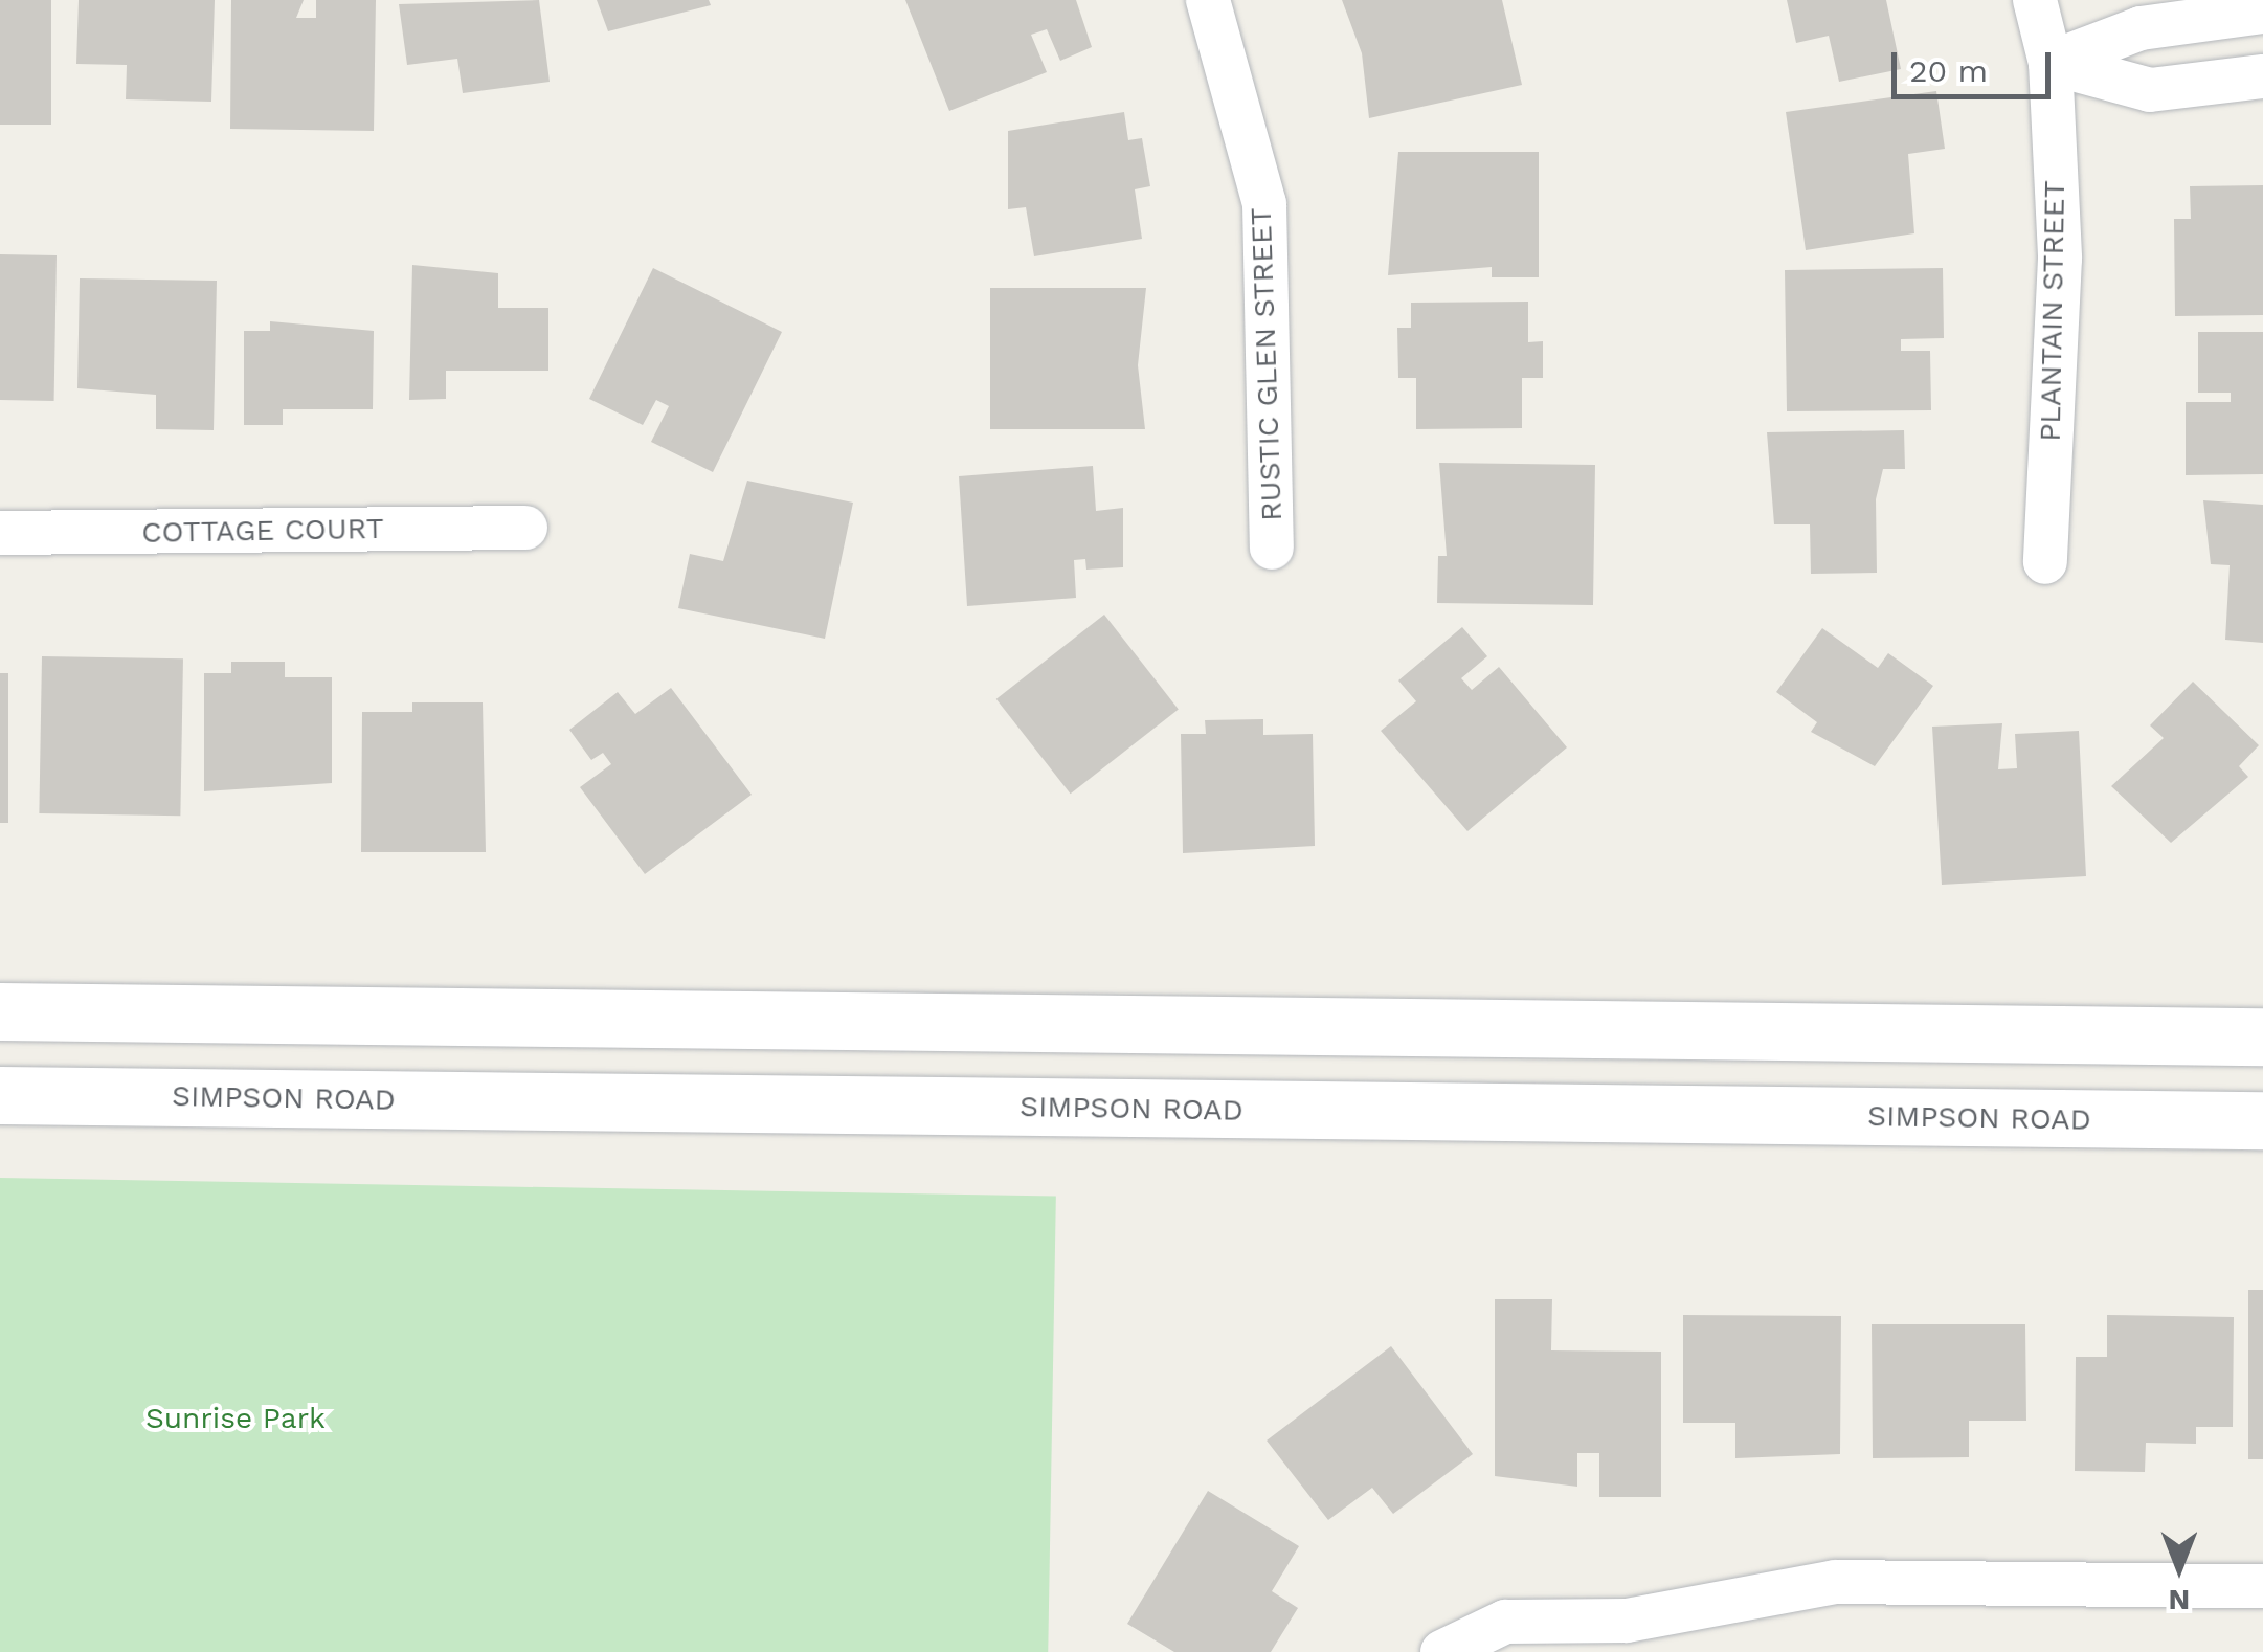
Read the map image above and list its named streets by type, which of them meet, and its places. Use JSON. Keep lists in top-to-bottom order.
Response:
{
  "streets": {
    "main road": ["SIMPSON ROAD"],
    "street": ["PLANTAIN STREET", "RUSTIC GLEN STREET", "COTTAGE COURT"]
  },
  "parks": ["Sunrise Park"],
  "scale_bar": "20 m",
  "north": "bottom"
}
